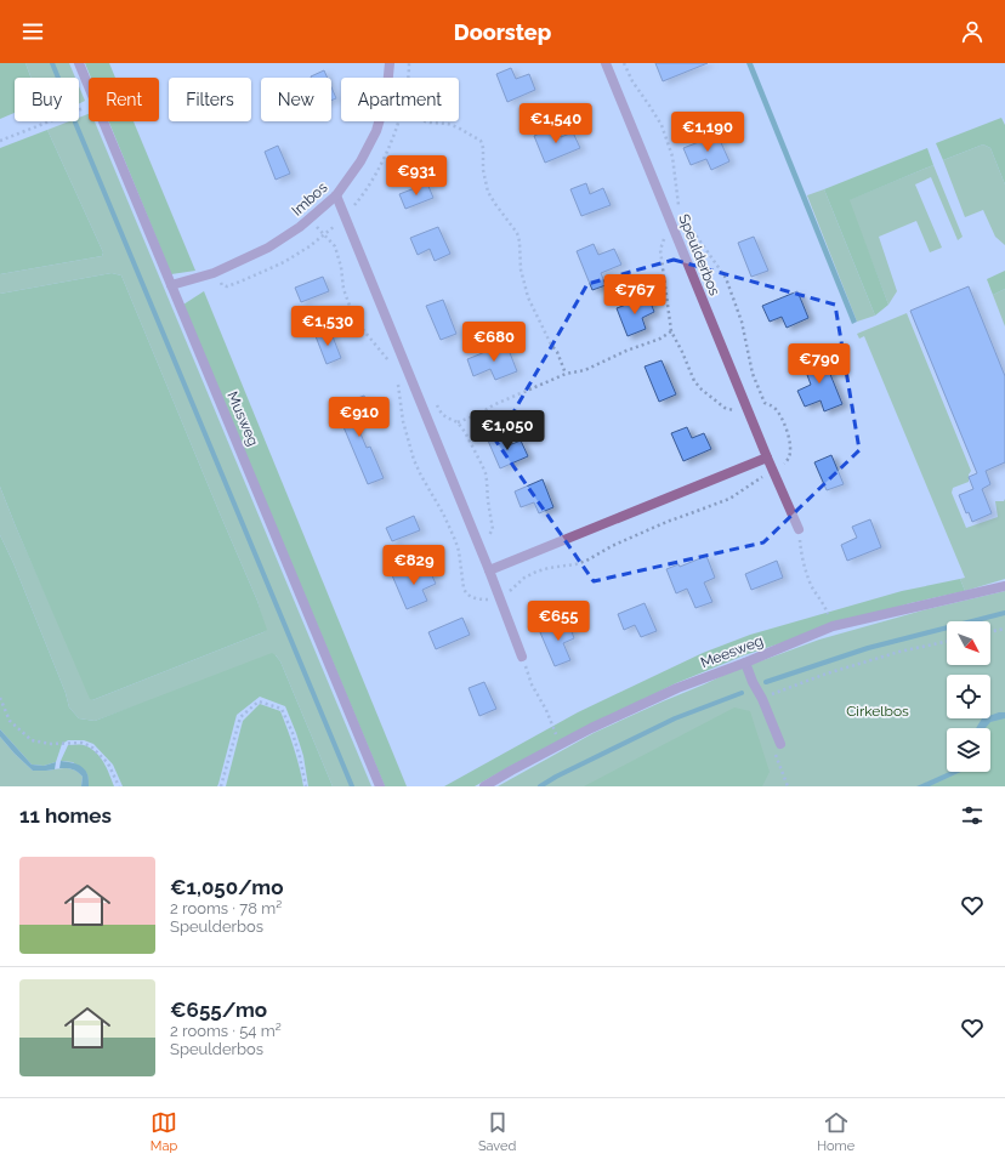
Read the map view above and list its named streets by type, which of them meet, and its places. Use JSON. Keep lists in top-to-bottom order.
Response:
{
  "streets": {
    "street": [
      "Imbos",
      "Speulderbos",
      "Musweg",
      "Meesweg"
    ]
  },
  "crossings": [
    ["Imbos", "Musweg"]
  ],
  "parks": ["Cirkelbos"],
  "north": "bottom right",
  "page": {
    "header": "Doorstep",
    "chip": [
      "Buy",
      "Rent",
      "Filters",
      "New",
      "Apartment"
    ],
    "price": [
      "€1,540",
      "€1,190",
      "€931",
      "€767",
      "€1,530",
      "€680",
      "€790",
      "€910",
      "€1,050",
      "€829",
      "€655"
    ],
    "heading": "11 homes",
    "list": [
      {
        "name": "€1,050/mo",
        "note": "2 rooms · 78 m² · Speulderbos"
      },
      {
        "name": "€655/mo",
        "note": "2 rooms · 54 m² · Speulderbos"
      }
    ],
    "tabs": ["Map", "Saved", "Home"]
  }
}
